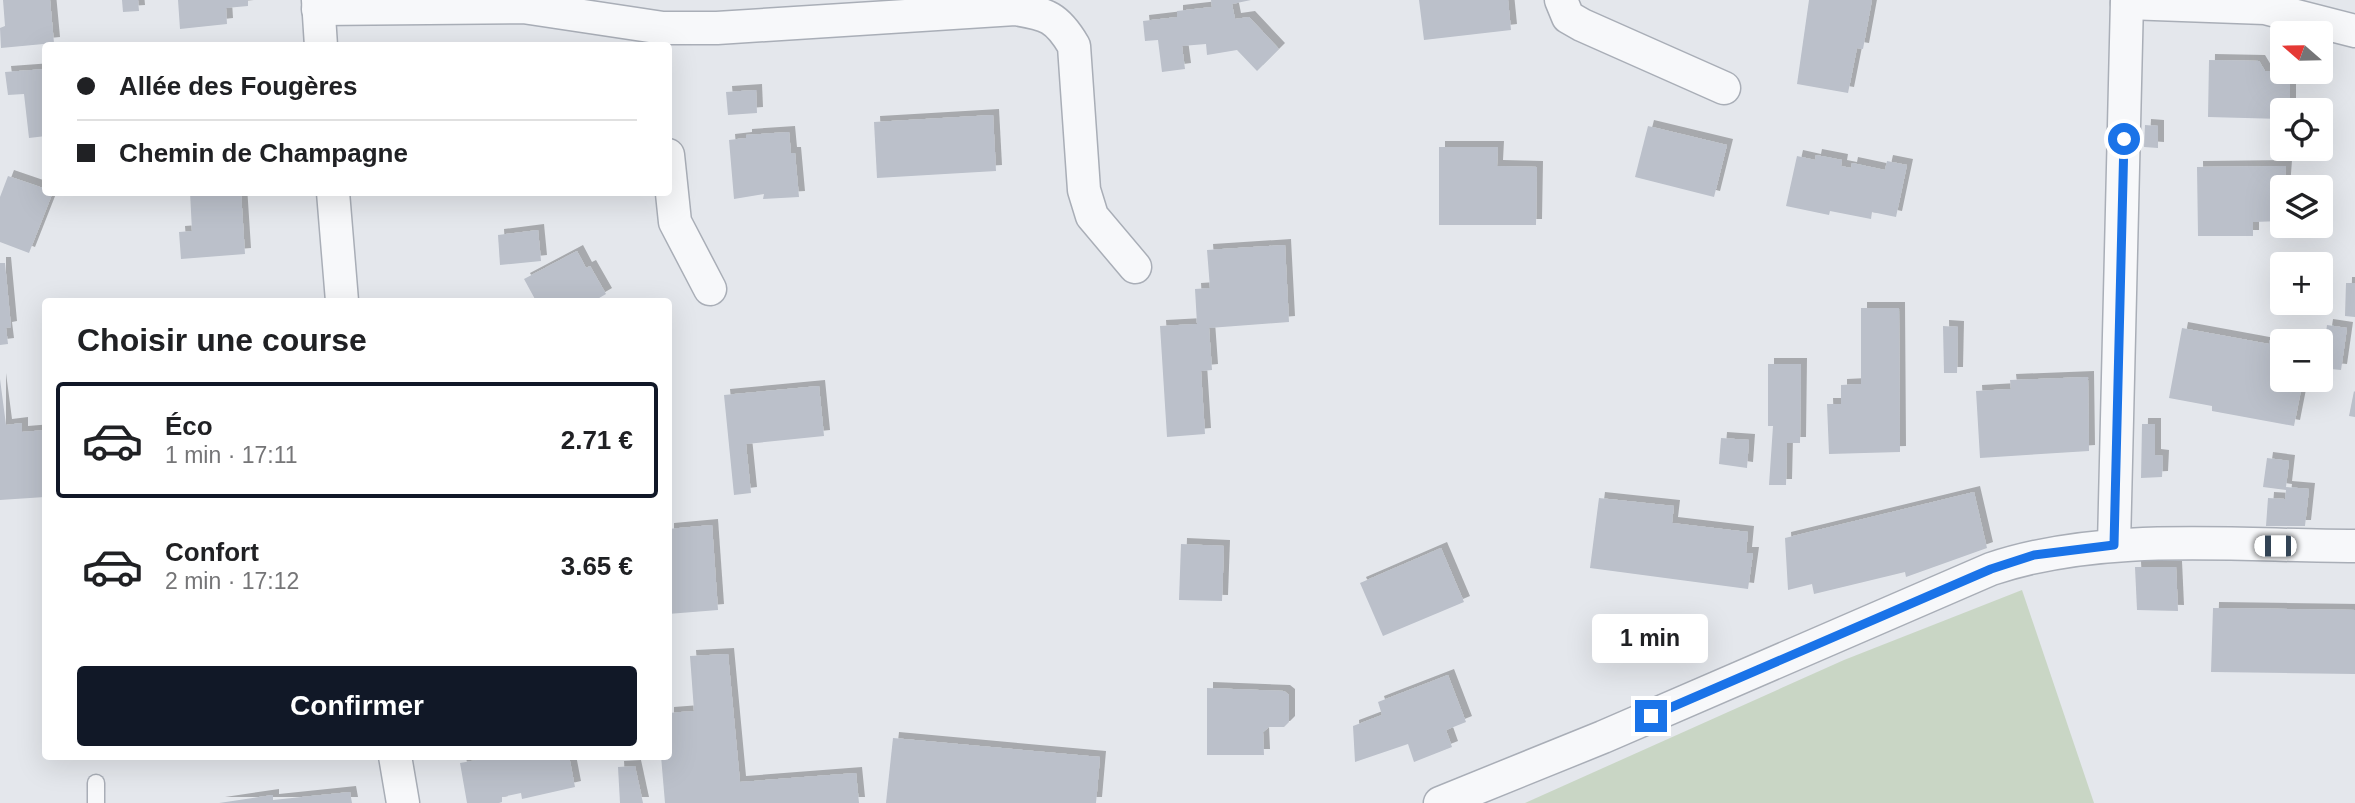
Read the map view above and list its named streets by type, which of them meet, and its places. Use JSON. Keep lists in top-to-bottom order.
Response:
{
  "north": "left",
  "page": {
    "map_buttons": ["+", "−"],
    "banner": ["Allée des Fougères", "Chemin de Champagne"],
    "heading": "Choisir une course",
    "list": [
      {
        "name": "Éco",
        "note": "1 min · 17:11",
        "value": "2.71 €"
      },
      {
        "name": "Confort",
        "note": "2 min · 17:12",
        "value": "3.65 €"
      }
    ],
    "bubble": "1 min",
    "buttons": "Confirmer"
  }
}
